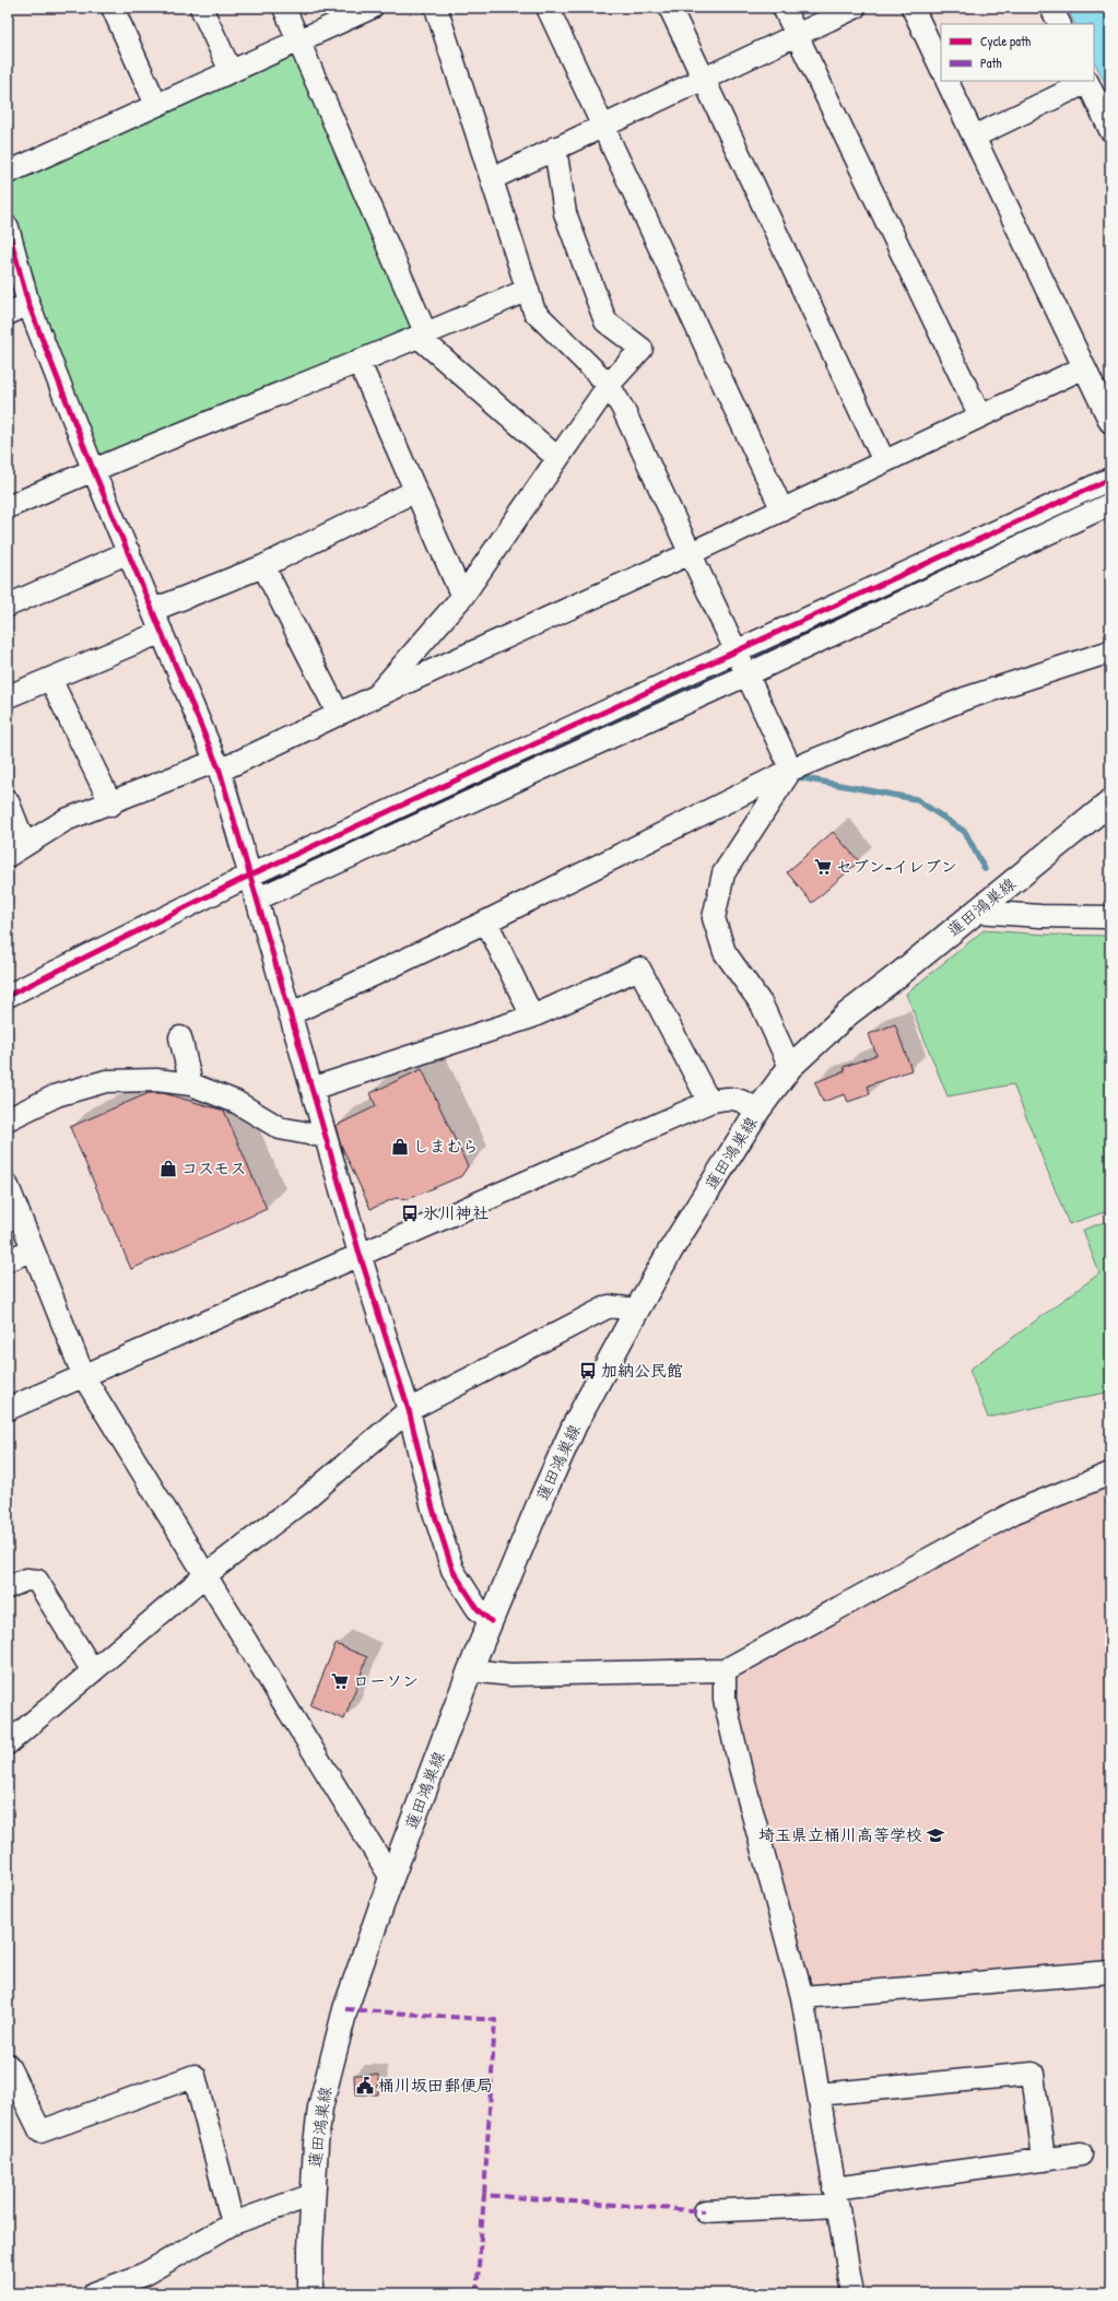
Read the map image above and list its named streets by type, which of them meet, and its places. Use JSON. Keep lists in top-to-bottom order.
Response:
{
  "streets": {
    "main road": ["蓮田鴻巣線"]
  },
  "places": {
    "supermarket": ["セブン-イレブン", "ローソン"],
    "shop": ["しまむら", "コスモス"],
    "bus stop": ["氷川神社", "加納公民館"],
    "school or university": ["埼玉県立桶川高等学校"],
    "public building": ["桶川坂田郵便局"]
  },
  "legend": ["Cycle path", "Path"]
}
